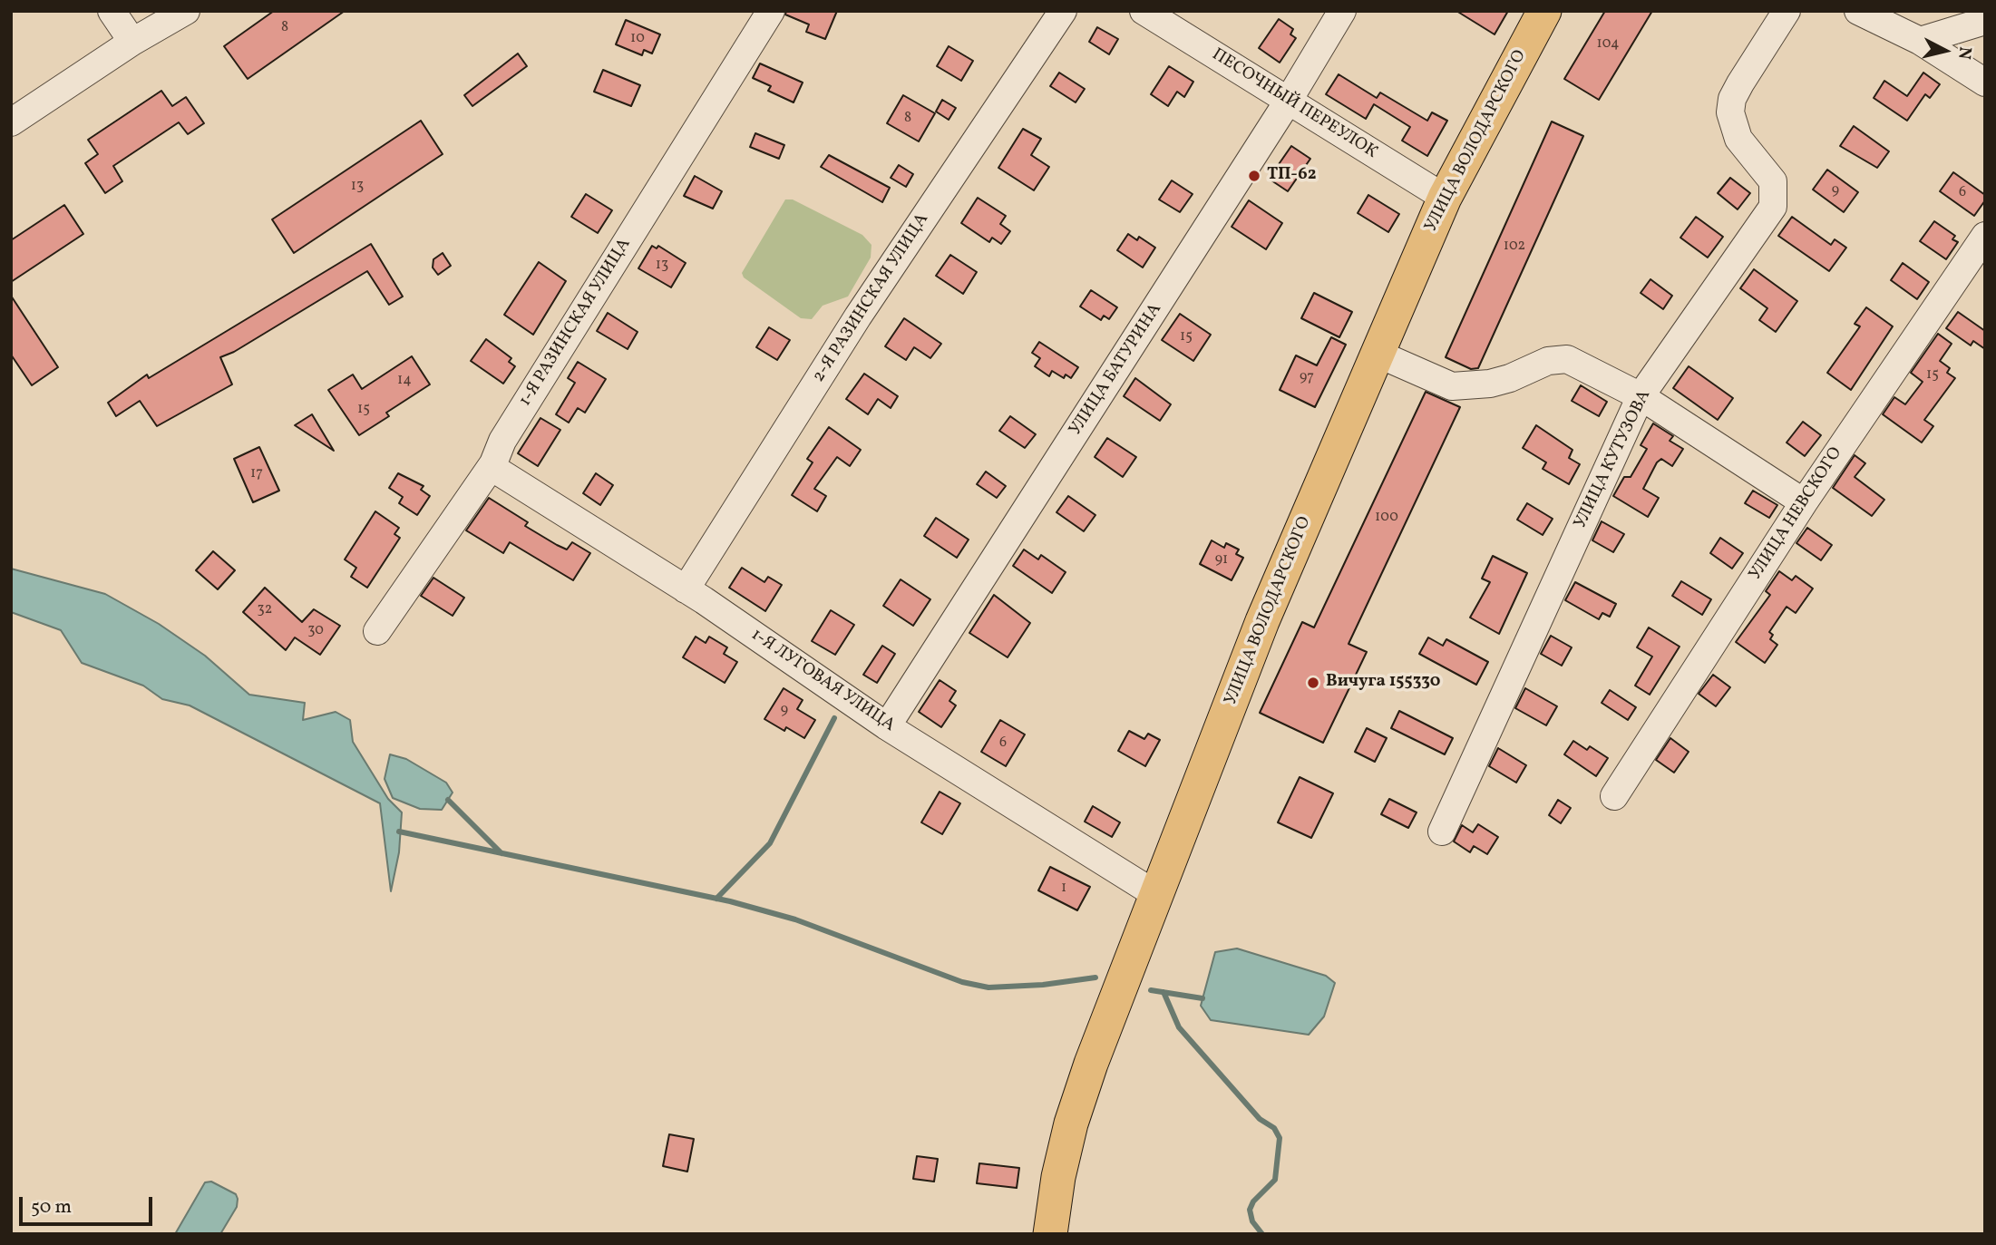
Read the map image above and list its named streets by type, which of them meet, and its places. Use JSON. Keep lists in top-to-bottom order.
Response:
{
  "streets": {
    "main road": ["УЛИЦА ВОЛОДАРСКОГО"],
    "street": [
      "ПЕСОЧНЫЙ ПЕРЕУЛОК",
      "2-Я РАЗИНСКАЯ УЛИЦА",
      "1-Я РАЗИНСКАЯ УЛИЦА",
      "УЛИЦА БАТУРИНА",
      "УЛИЦА КУТУЗОВА",
      "УЛИЦА НЕВСКОГО",
      "1-Я ЛУГОВАЯ УЛИЦА"
    ]
  },
  "crossings": [
    ["ПЕСОЧНЫЙ ПЕРЕУЛОК", "УЛИЦА ВОЛОДАРСКОГО"],
    ["ПЕСОЧНЫЙ ПЕРЕУЛОК", "УЛИЦА БАТУРИНА"],
    ["УЛИЦА ВОЛОДАРСКОГО", "1-Я ЛУГОВАЯ УЛИЦА"],
    ["2-Я РАЗИНСКАЯ УЛИЦА", "1-Я ЛУГОВАЯ УЛИЦА"],
    ["1-Я РАЗИНСКАЯ УЛИЦА", "1-Я ЛУГОВАЯ УЛИЦА"],
    ["УЛИЦА БАТУРИНА", "1-Я ЛУГОВАЯ УЛИЦА"]
  ],
  "places": ["ТП-62", "Вичуга 155330"],
  "house_numbers": [
    "8",
    "10",
    "104",
    "8",
    "13",
    "9",
    "6",
    "102",
    "13",
    "15",
    "15",
    "97",
    "14",
    "15",
    "17",
    "100",
    "91",
    "32",
    "30",
    "9",
    "6",
    "1"
  ],
  "scale_bar": "50 m",
  "north": "right"
}
